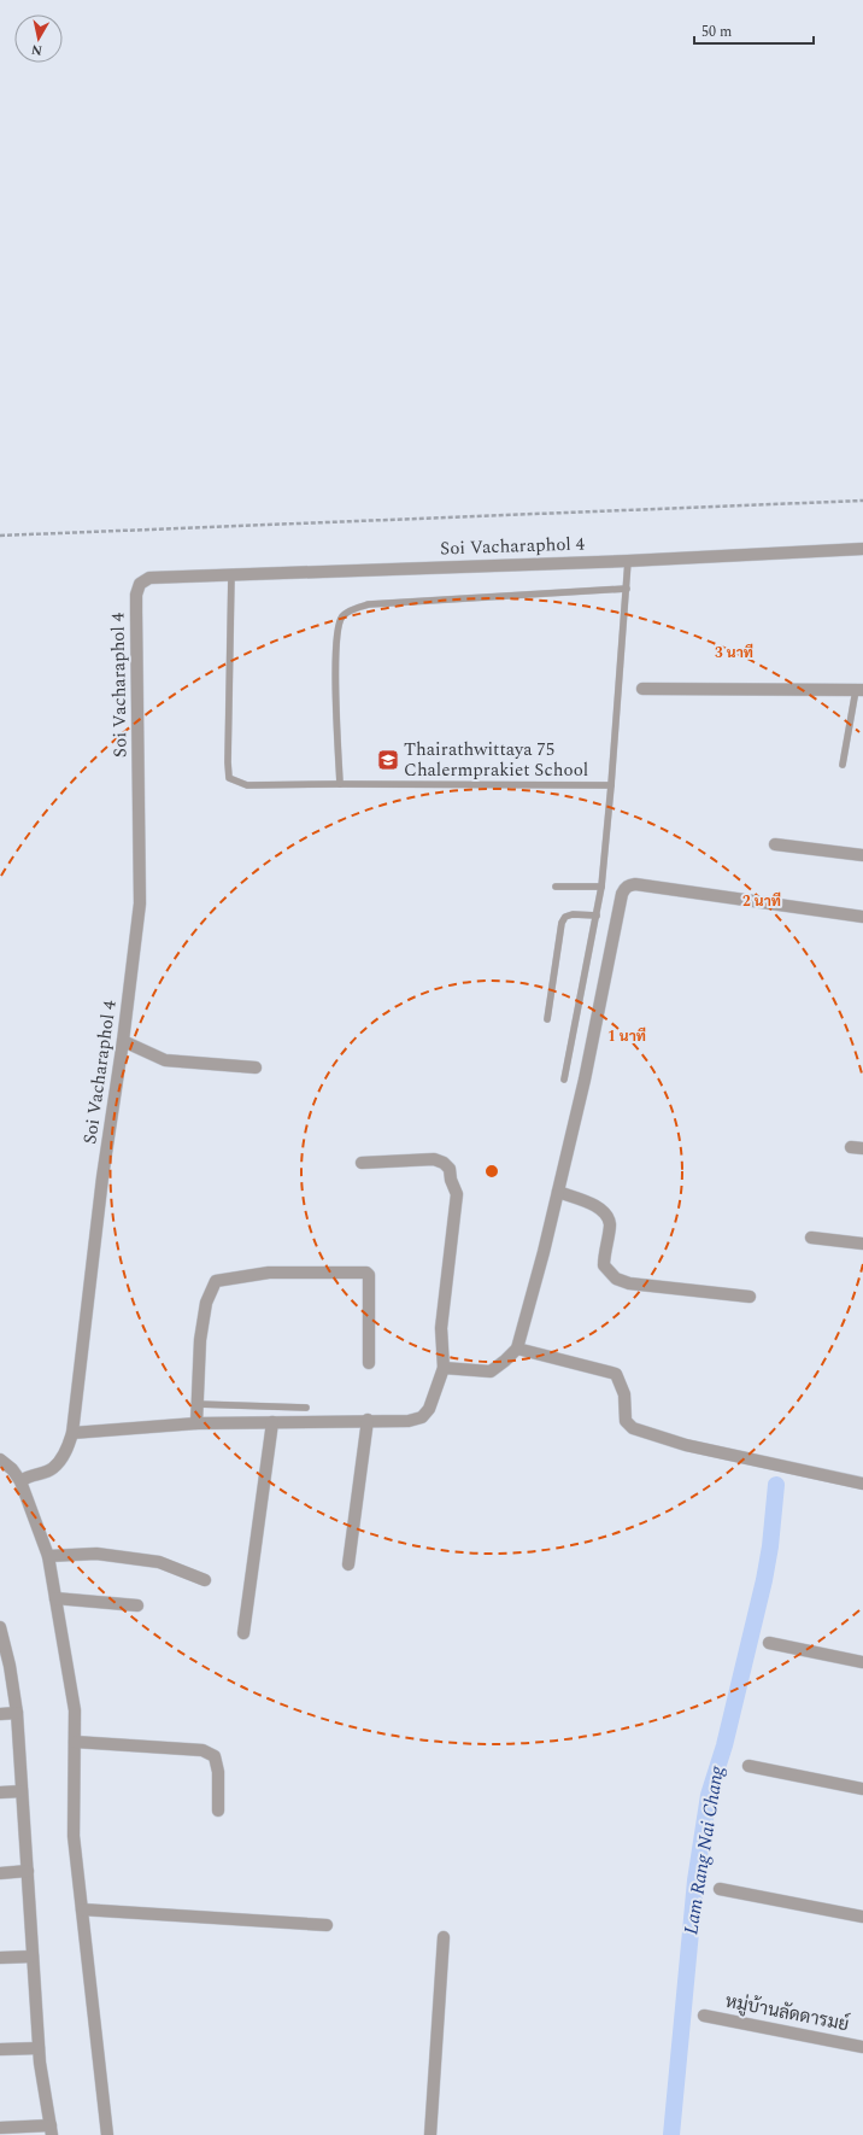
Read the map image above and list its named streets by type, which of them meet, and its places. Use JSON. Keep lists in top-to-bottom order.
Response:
{
  "streets": {
    "street": ["Soi Vacharaphol 4", "หมู่บ้านลัดดารมย์"]
  },
  "water": ["Lam Rang Nai Chang"],
  "places": {
    "school or university": ["Thairathwittaya 75 Chalermprakiet School"]
  },
  "scale_bar": "50 m",
  "north": "bottom",
  "rings": ["3 นาที", "2 นาที", "1 นาที"]
}
